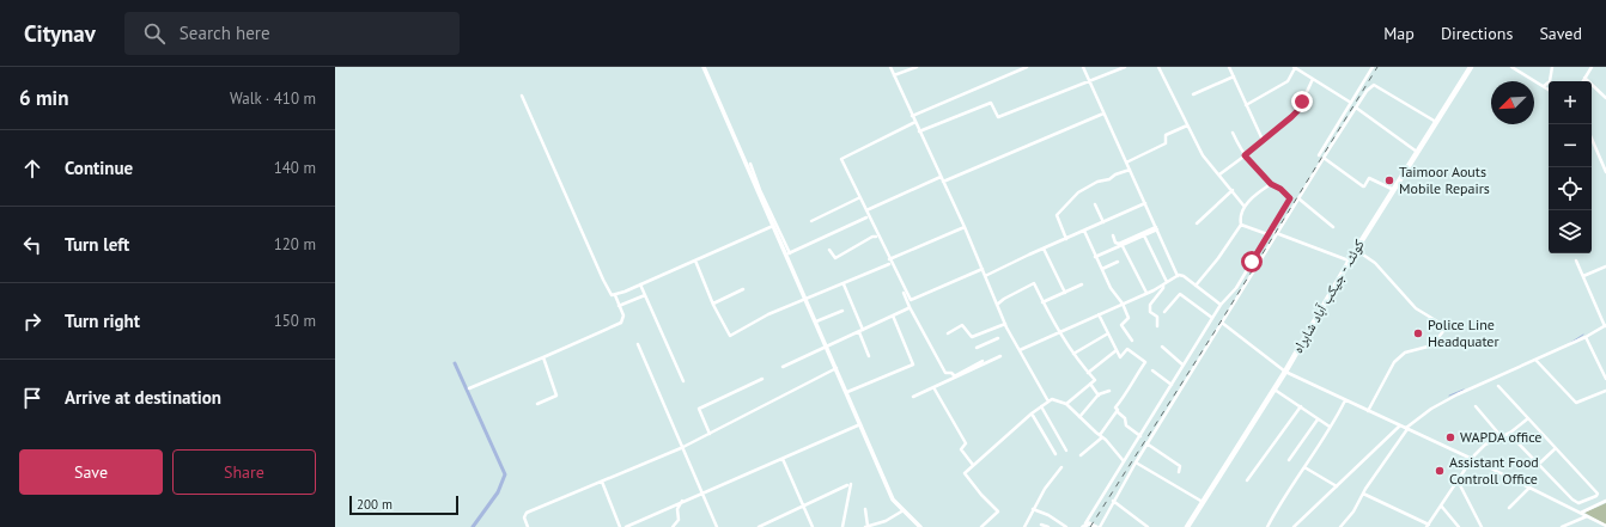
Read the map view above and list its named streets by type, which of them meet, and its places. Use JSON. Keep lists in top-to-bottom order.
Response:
{
  "streets": {
    "highway": ["کوئٹہ - جیکب آباد شاہراہ"]
  },
  "places": [
    "Taimoor Aouts Mobile Repairs",
    "Police Line Headquater",
    "WAPDA office",
    "Assistant Food Controll Office"
  ],
  "scale_bar": "200 m",
  "north": "bottom left",
  "page": {
    "header": "Citynav",
    "search": "Search here",
    "nav": ["Map", "Directions", "Saved"],
    "heading": ["6 min", "Walk · 410 m"],
    "map_buttons": ["+", "−"],
    "list": [
      ["Continue", "140 m"],
      ["Turn left", "120 m"],
      ["Turn right", "150 m"],
      "Arrive at destination"
    ],
    "buttons": ["Save", "Share"],
    "scale": "200 m"
  }
}
